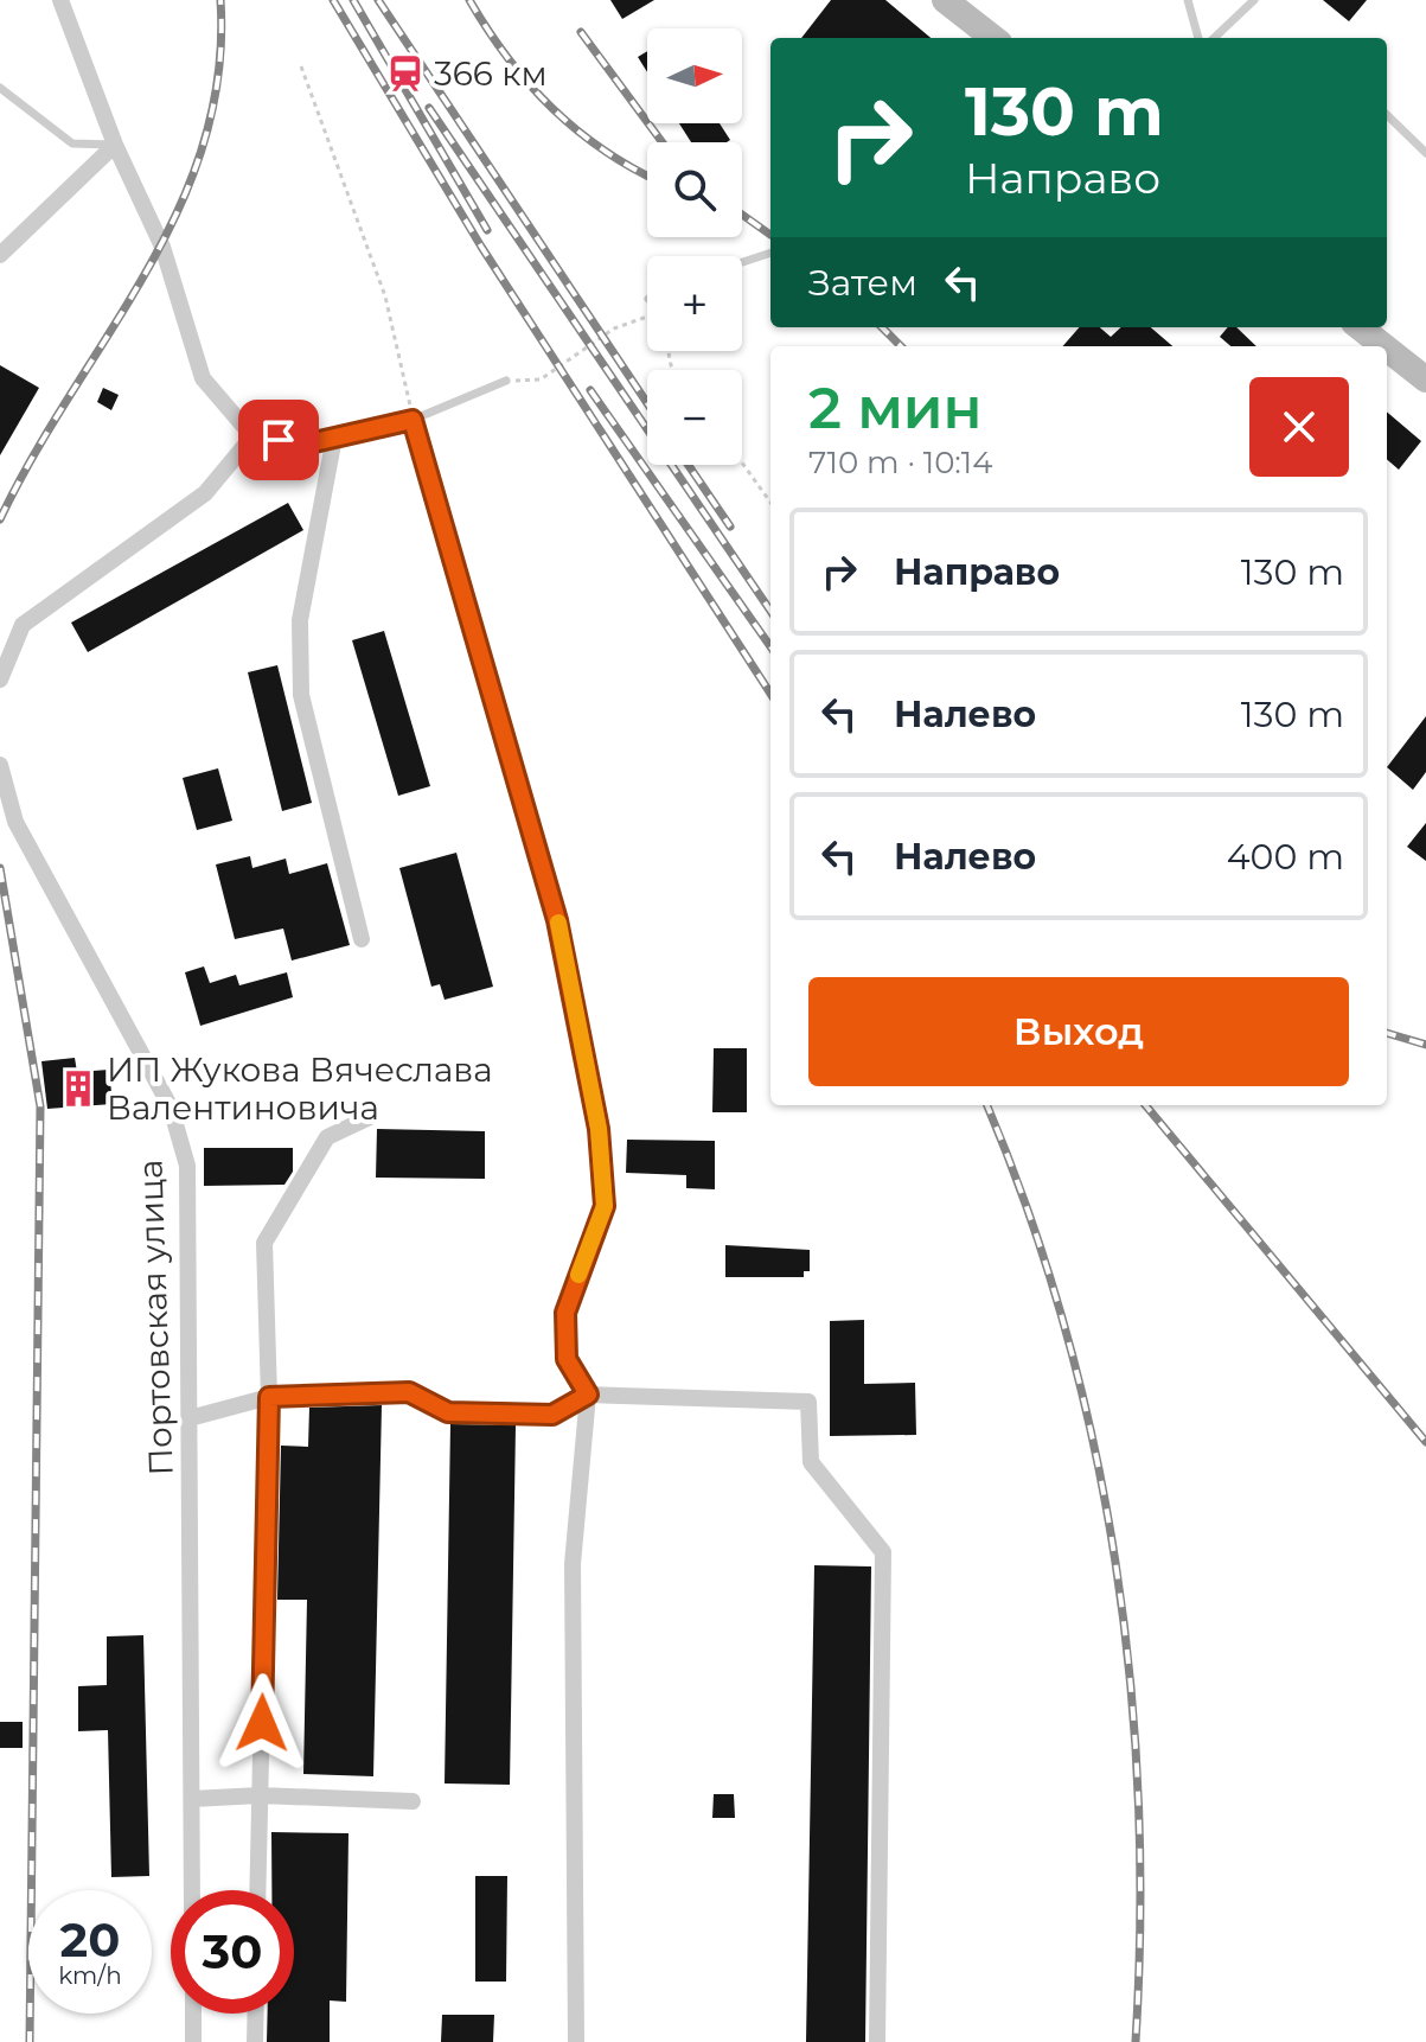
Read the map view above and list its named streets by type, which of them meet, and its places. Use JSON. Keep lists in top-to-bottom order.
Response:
{
  "streets": {
    "street": ["Портовская улица"]
  },
  "places": {
    "station": ["366 км"],
    "building": ["ИП Жукова Вячеслава Валентиновича"]
  },
  "north": "right",
  "page": {
    "map_buttons": ["+", "−"],
    "turn": ["130 m", "Направо"],
    "then": "Затем",
    "heading": ["2 мин", "710 m · 10:14"],
    "list": [
      {
        "name": "Направо",
        "value": "130 m"
      },
      {
        "name": "Налево",
        "value": "130 m"
      },
      {
        "name": "Налево",
        "value": "400 m"
      }
    ],
    "buttons": "Выход",
    "speed": "20 km/h",
    "limit": "30"
  }
}
